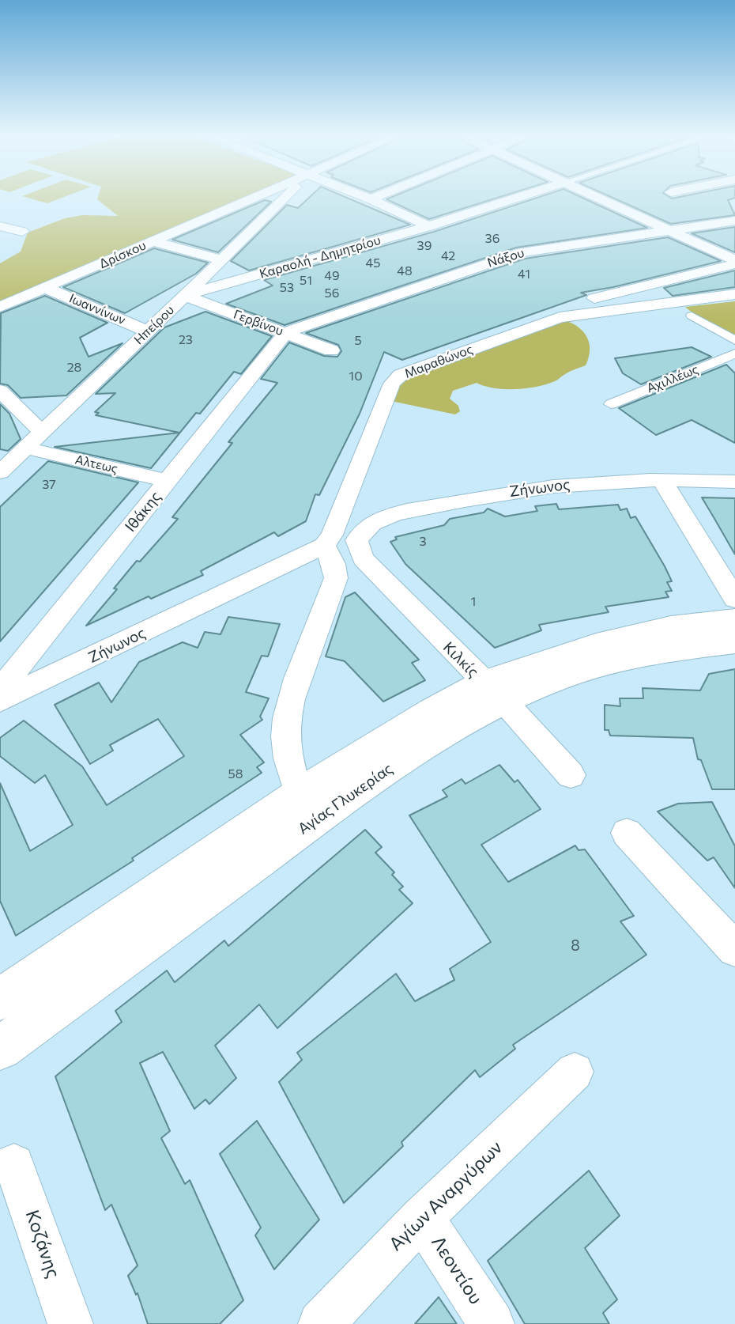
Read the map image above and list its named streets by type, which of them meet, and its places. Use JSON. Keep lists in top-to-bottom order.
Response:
{
  "streets": {
    "street": [
      "Δρίσκου",
      "Καραολή - Δημητρίου",
      "Νάξου",
      "Ιωαννίνων",
      "Γερβίνου",
      "Ηπείρου",
      "Μαραθώνος",
      "Αχιλλέως",
      "Αλτεως",
      "Ζήνωνος",
      "Ιθάκης",
      "Κιλκίς",
      "Αγίας Γλυκερίας",
      "Αγίων Αναργύρων",
      "Κοζάνης",
      "Λεοντίου"
    ]
  },
  "crossings": [
    ["Δρίσκου", "Ιωαννίνων"],
    ["Καραολή - Δημητρίου", "Γερβίνου"],
    ["Καραολή - Δημητρίου", "Ηπείρου"],
    ["Νάξου", "Γερβίνου"],
    ["Νάξου", "Ιθάκης"],
    ["Ιωαννίνων", "Ηπείρου"],
    ["Γερβίνου", "Ηπείρου"],
    ["Γερβίνου", "Ιθάκης"],
    ["Ηπείρου", "Αλτεως"],
    ["Μαραθώνος", "Ζήνωνος"],
    ["Αλτεως", "Ιθάκης"],
    ["Ζήνωνος", "Κιλκίς"],
    ["Κιλκίς", "Αγίας Γλυκερίας"],
    ["Αγίων Αναργύρων", "Λεοντίου"]
  ],
  "house_numbers": [
    "36",
    "39",
    "42",
    "45",
    "48",
    "41",
    "49",
    "51",
    "53",
    "56",
    "23",
    "5",
    "28",
    "10",
    "37",
    "3",
    "1",
    "58",
    "8"
  ]
}
